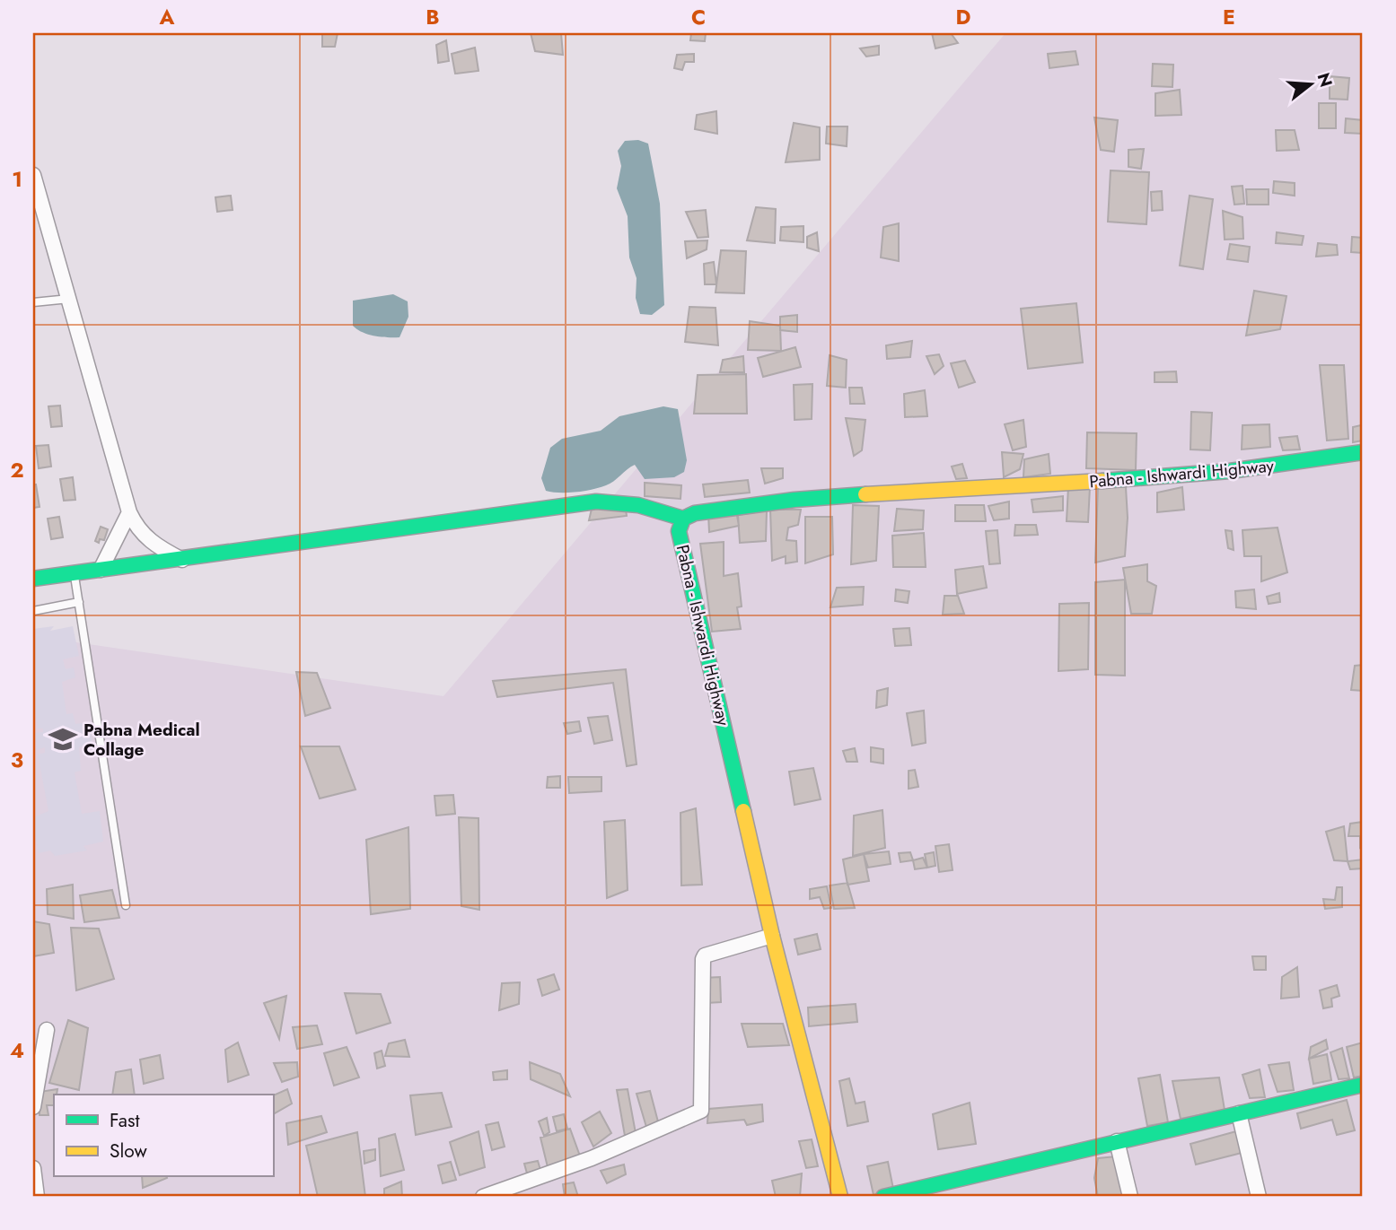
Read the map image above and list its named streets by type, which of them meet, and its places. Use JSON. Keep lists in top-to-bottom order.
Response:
{
  "streets": {
    "main road": ["Pabna - Ishwardi Highway"]
  },
  "places": {
    "school or university": ["Pabna Medical Collage"]
  },
  "legend": ["Fast", "Slow"],
  "north": "right",
  "grid": {
    "columns": [
      "A",
      "B",
      "C",
      "D",
      "E"
    ],
    "rows": [
      "1",
      "2",
      "3",
      "4"
    ]
  }
}
